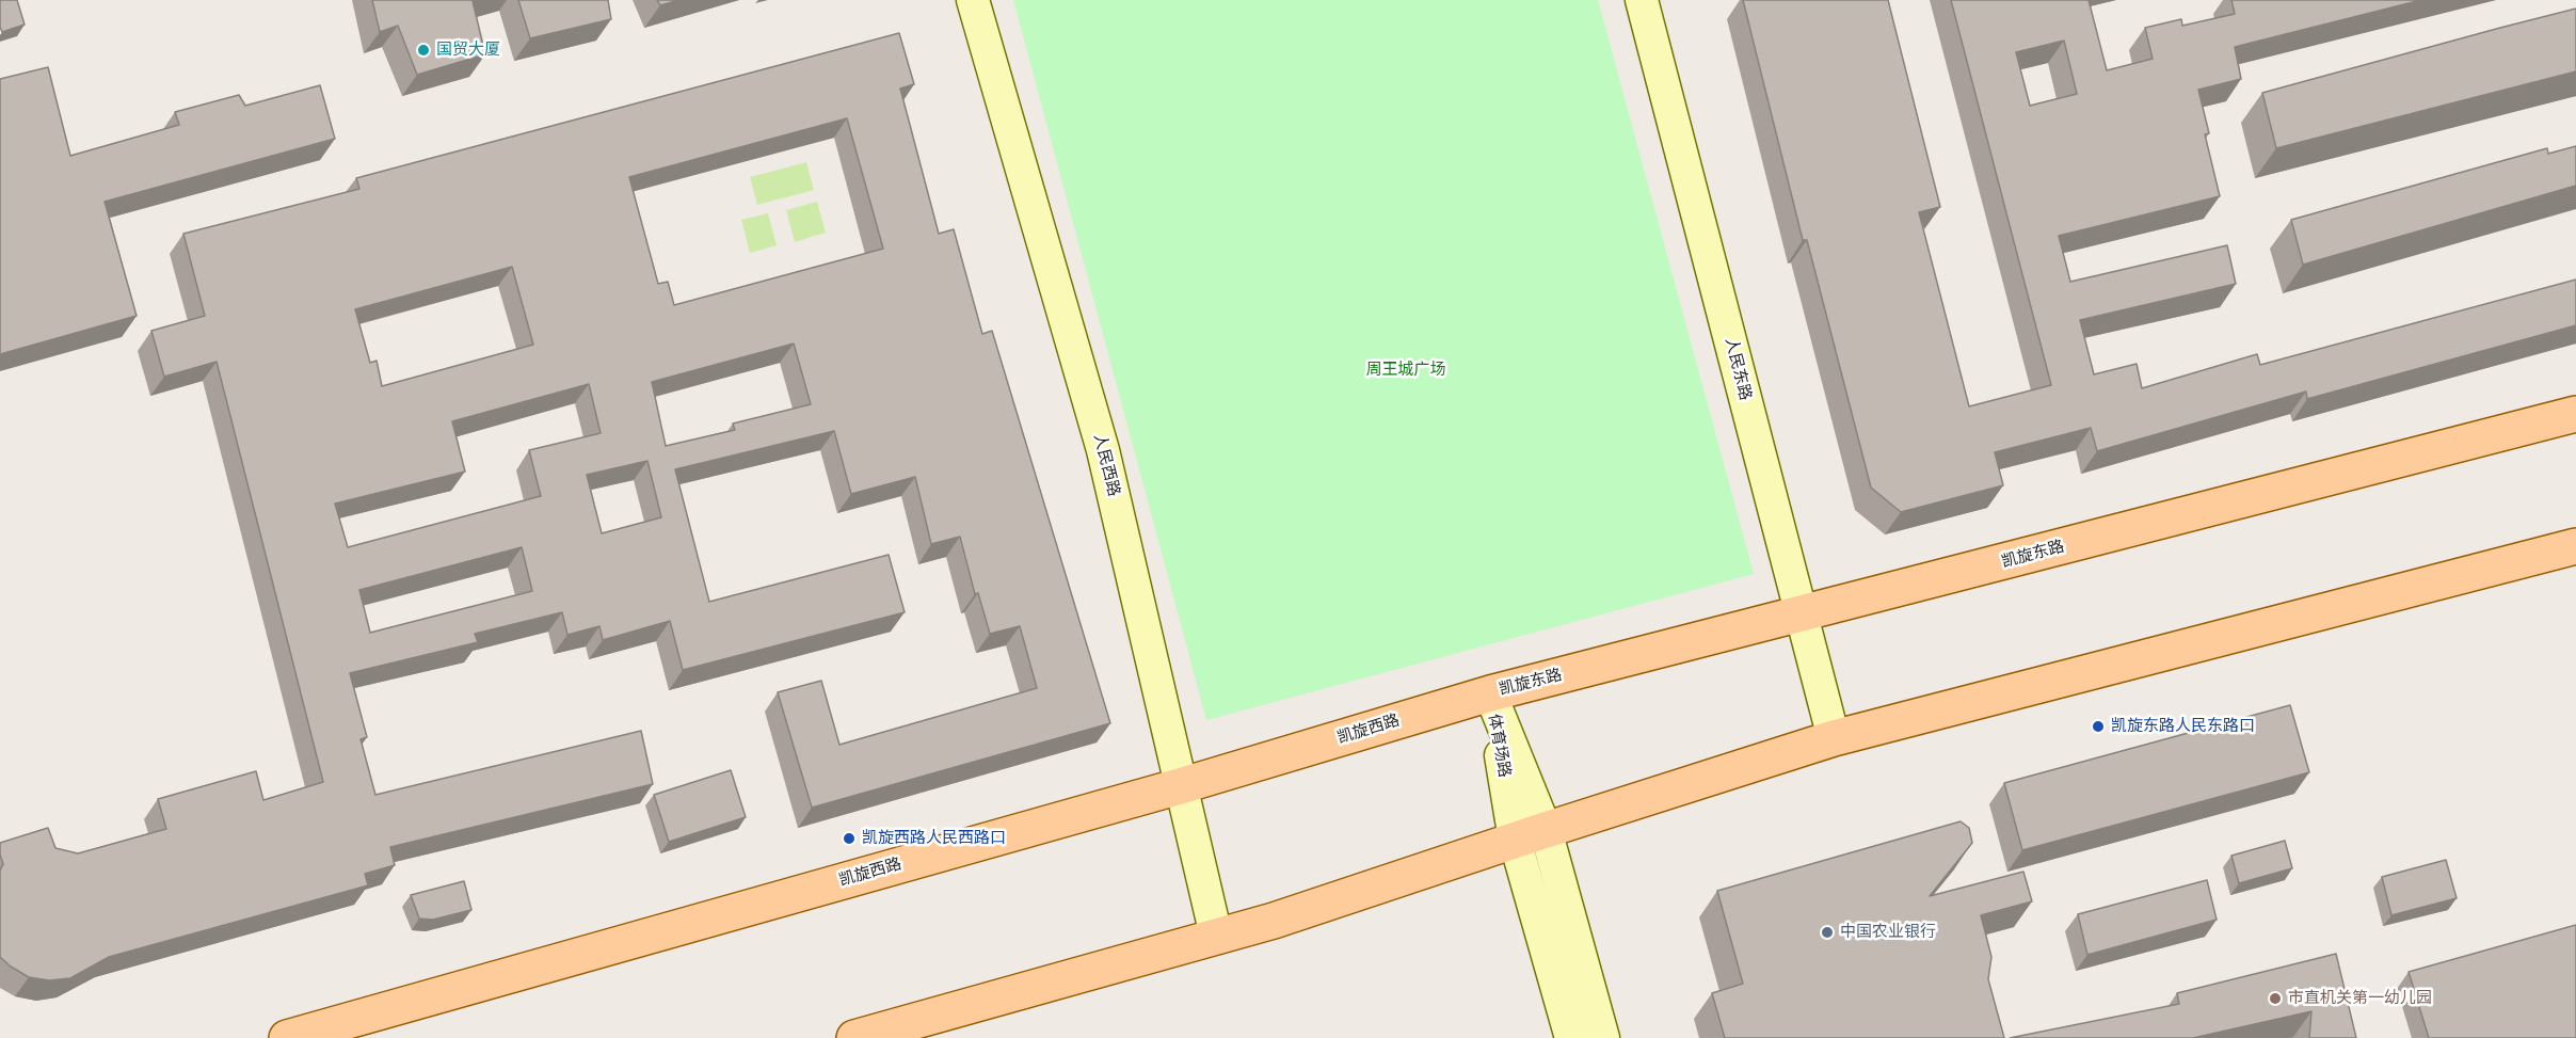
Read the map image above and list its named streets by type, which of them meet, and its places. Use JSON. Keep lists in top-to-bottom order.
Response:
{
  "streets": {
    "main road": [
      "人民东路",
      "人民西路",
      "凯旋东路",
      "凯旋西路",
      "体育场路"
    ]
  },
  "crossings": [
    ["人民东路", "凯旋东路"],
    ["人民西路", "凯旋西路"],
    ["凯旋东路", "凯旋西路"],
    ["凯旋东路", "体育场路"],
    ["凯旋西路", "体育场路"]
  ],
  "parks": ["周王城广场"],
  "places": [
    "国贸大厦",
    "凯旋东路人民东路口",
    "凯旋西路人民西路口",
    "中国农业银行",
    "市直机关第一幼儿园"
  ]
}
